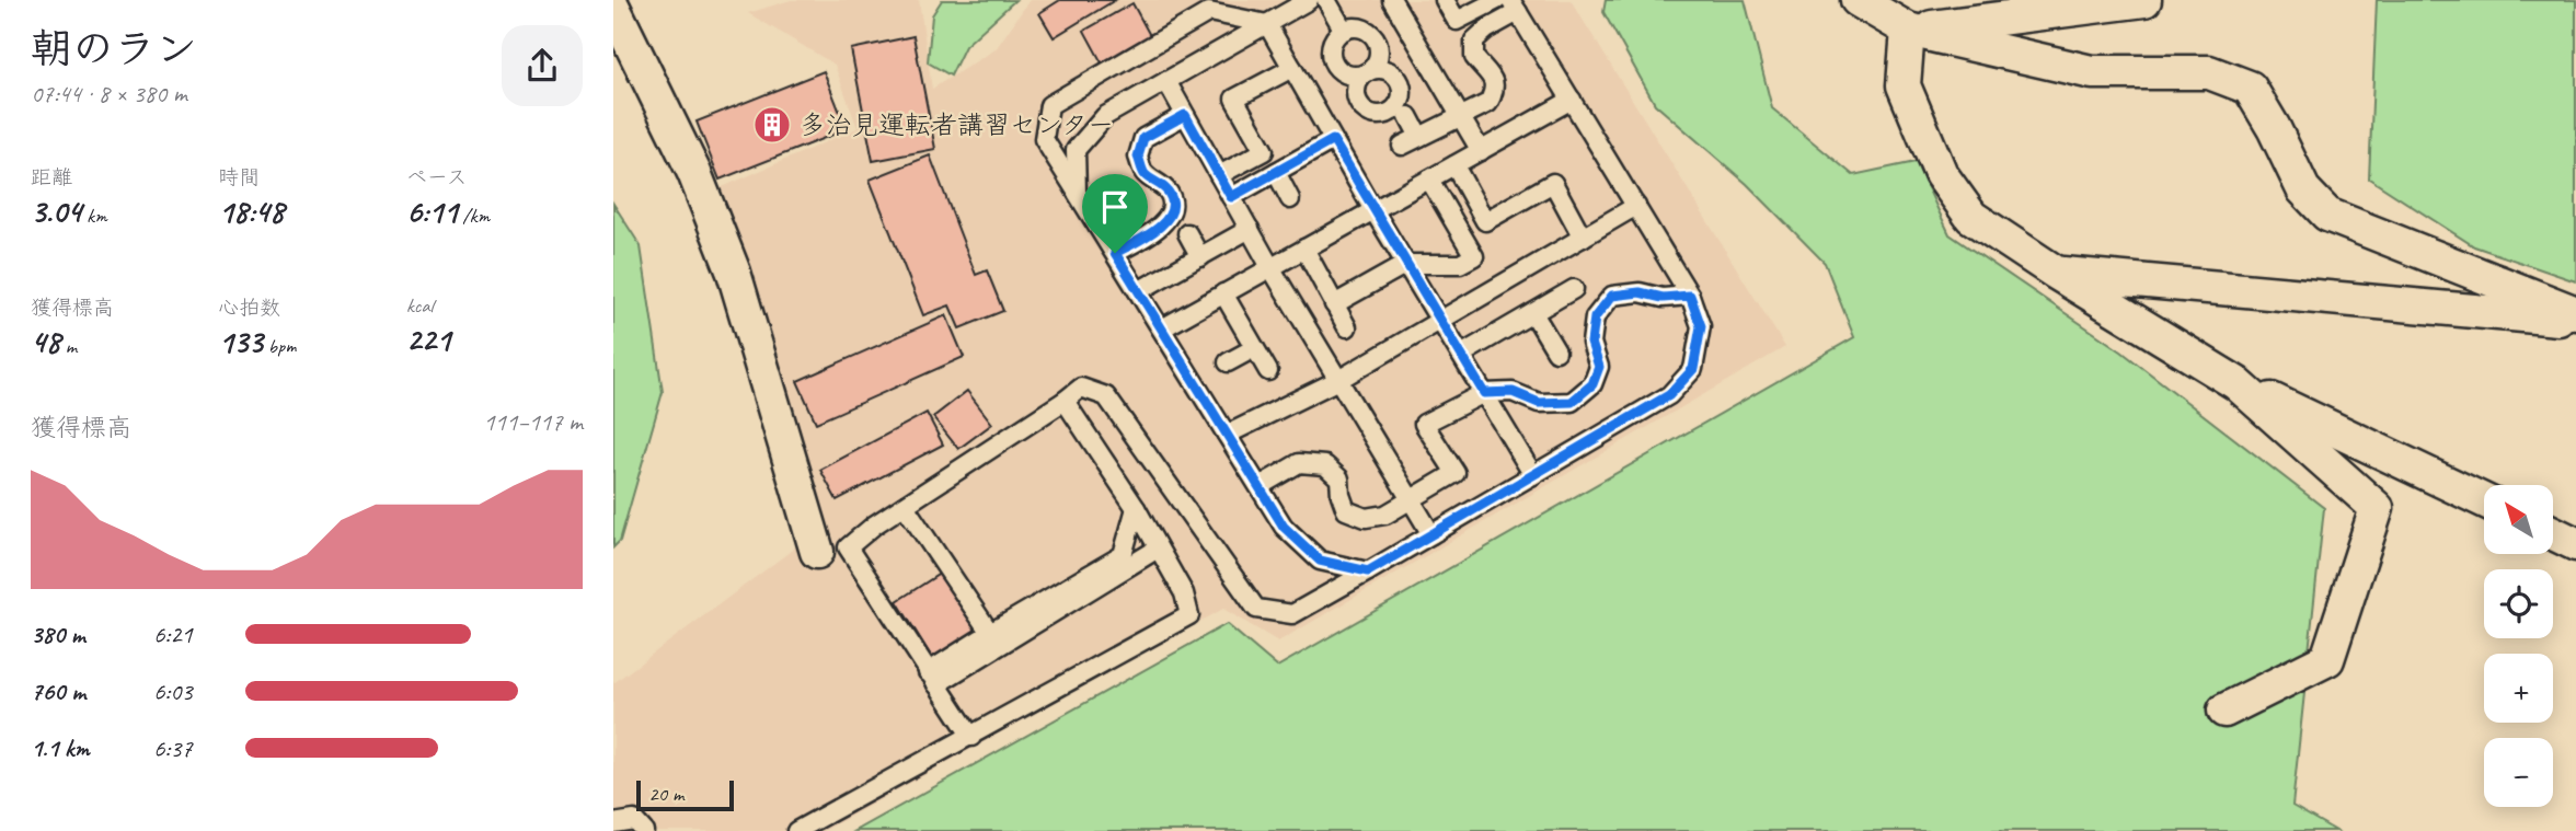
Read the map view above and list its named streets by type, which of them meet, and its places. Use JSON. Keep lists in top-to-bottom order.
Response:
{
  "places": {
    "building": ["多治見運転者講習センター"]
  },
  "scale_bar": "20 m",
  "north": "top left",
  "page": {
    "heading": ["朝のラン", "07:44 · 8 × 380 m"],
    "stats": [
      ["距離", "3.04 km"],
      ["時間", "18:48"],
      ["ペース", "6:11 /km"],
      ["獲得標高", "48 m"],
      ["心拍数", "133 bpm"],
      ["kcal", "221"]
    ],
    "chart": ["獲得標高", "111–117 m"],
    "map_buttons": ["+", "−"],
    "list": [
      {
        "name": "380 m",
        "note": "6:21"
      },
      {
        "name": "760 m",
        "note": "6:03"
      },
      {
        "name": "1.1 km",
        "note": "6:37"
      }
    ],
    "scale": "20 m"
  }
}
